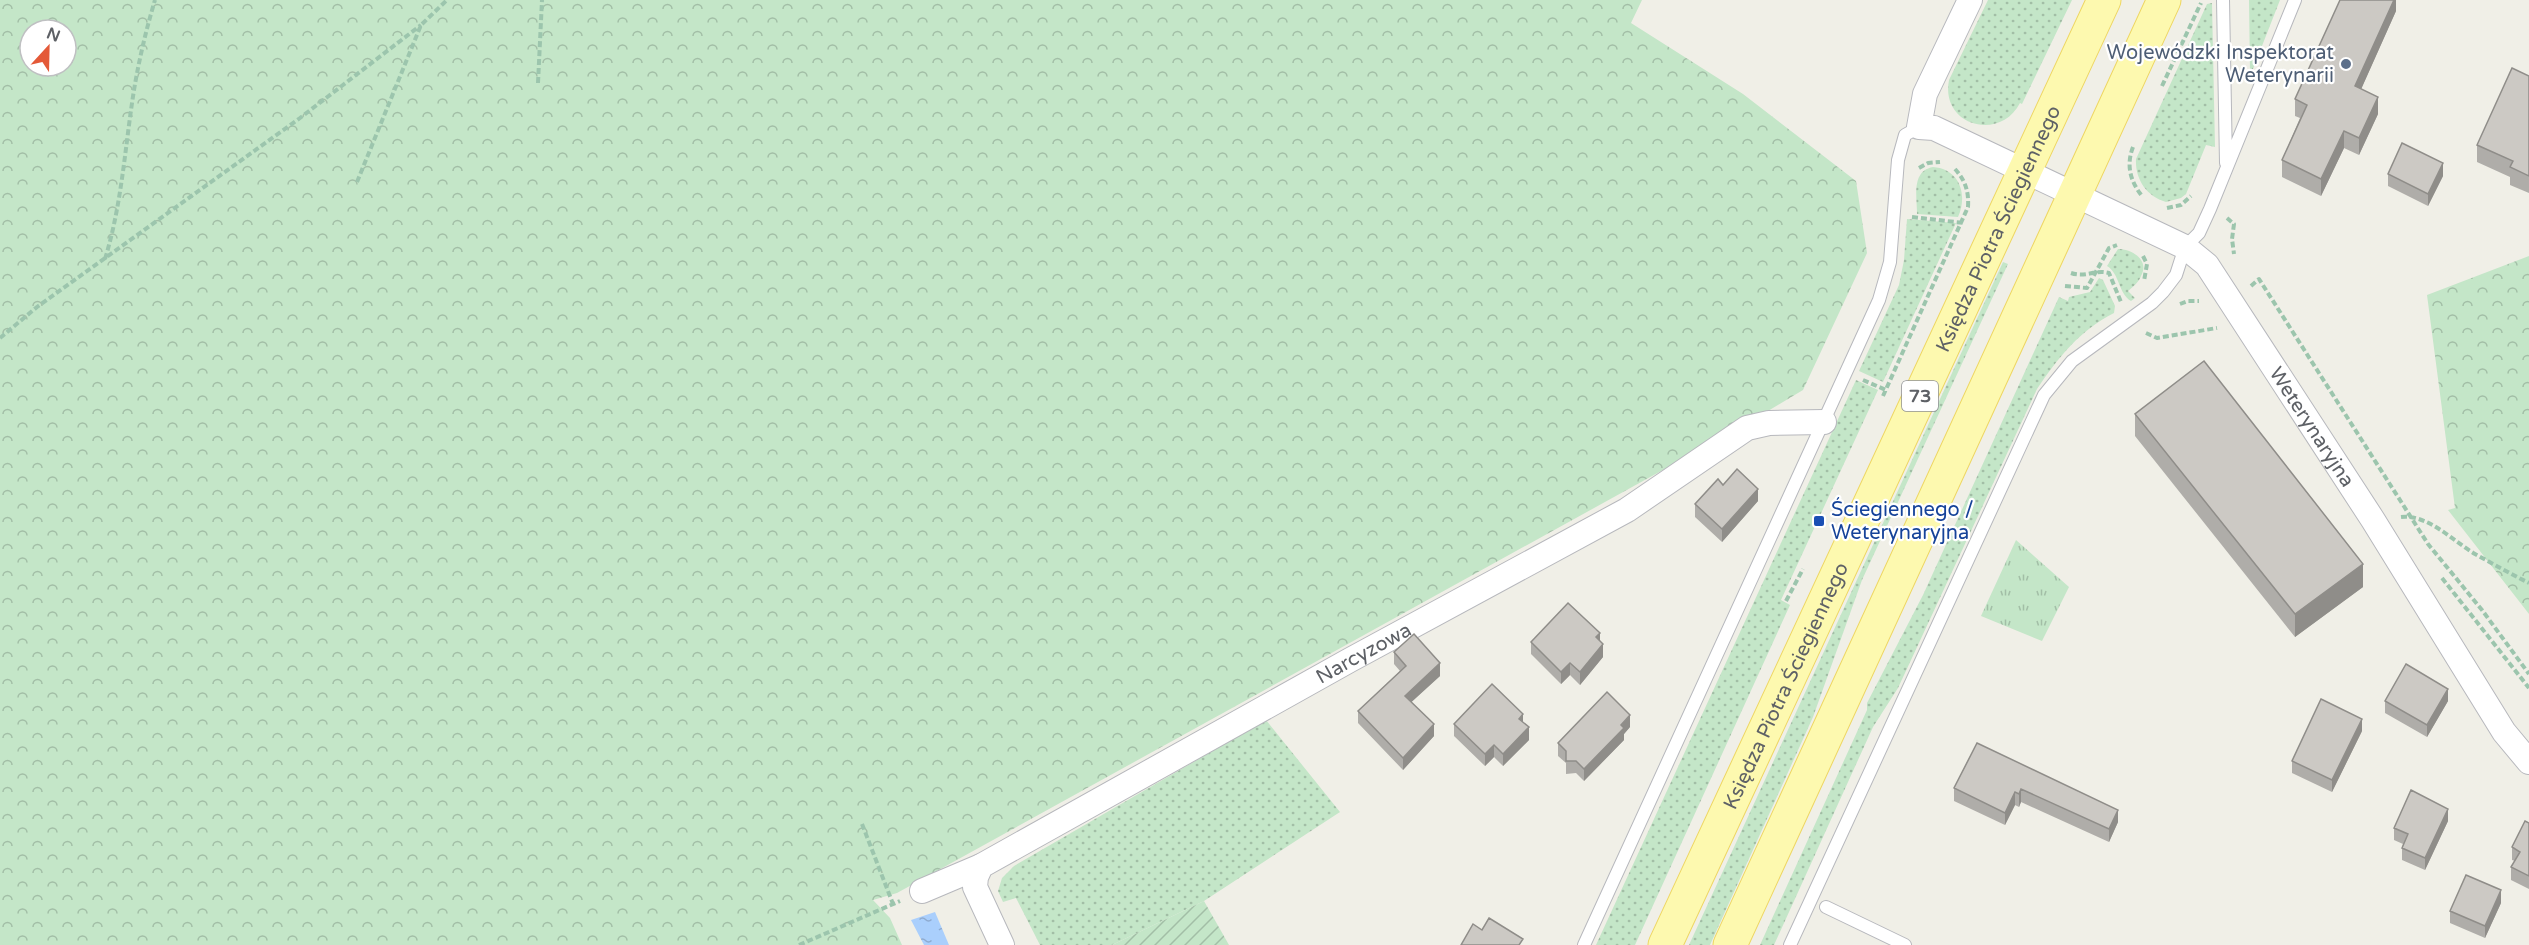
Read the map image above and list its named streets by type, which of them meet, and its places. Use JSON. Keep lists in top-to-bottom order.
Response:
{
  "streets": {
    "main road": ["Księdza Piotra Ściegiennego", "73"],
    "street": ["Weterynaryjna", "Narcyzowa"]
  },
  "crossings": [
    ["Księdza Piotra Ściegiennego", "Weterynaryjna"]
  ],
  "places": {
    "other": ["Wojewódzki Inspektorat Weterynarii"],
    "transit": ["Ściegiennego / Weterynaryjna"]
  },
  "north": "top"
}
